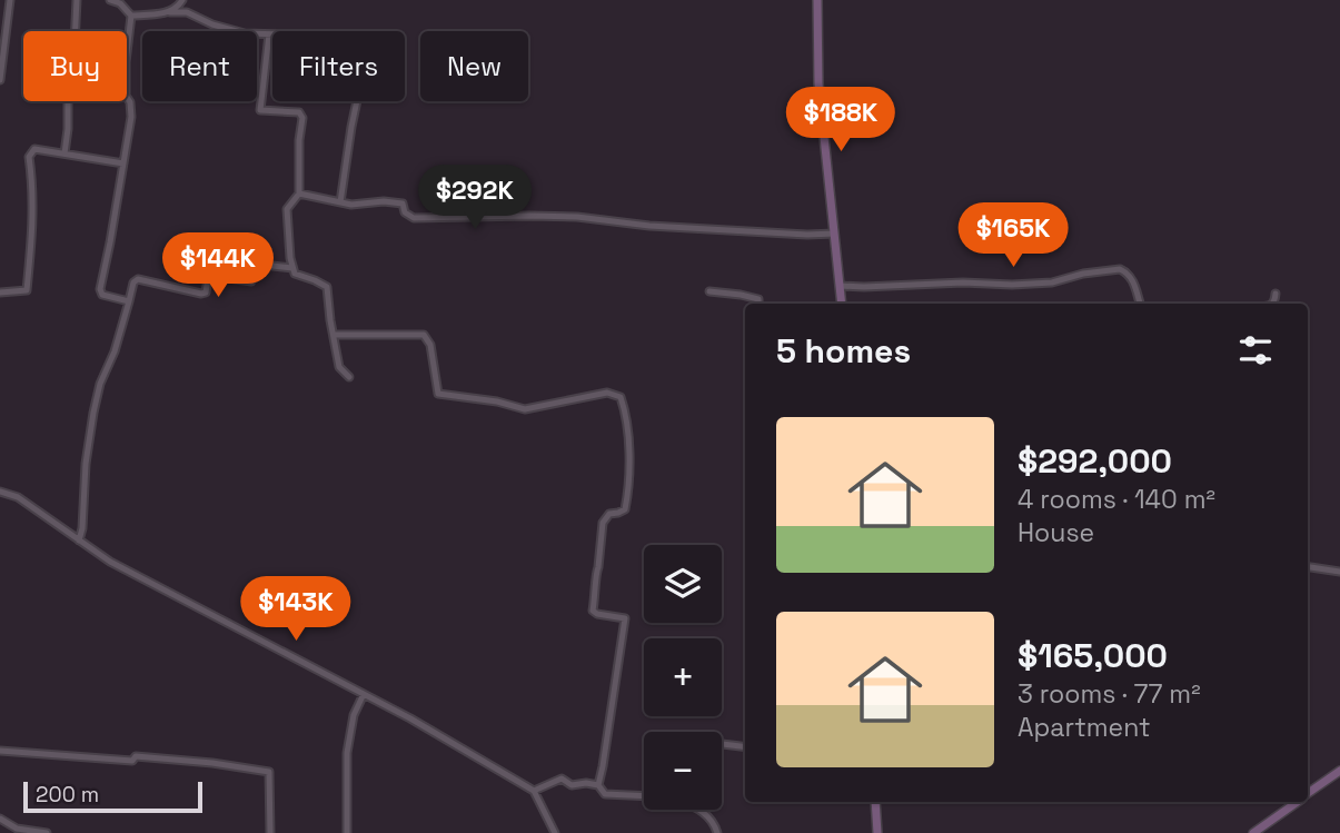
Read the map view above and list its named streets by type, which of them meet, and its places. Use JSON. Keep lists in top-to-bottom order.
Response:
{
  "scale_bar": "200 m",
  "page": {
    "chip": [
      "Buy",
      "Rent",
      "Filters",
      "New"
    ],
    "price": [
      "$188K",
      "$292K",
      "$165K",
      "$144K",
      "$143K"
    ],
    "heading": "5 homes",
    "list": [
      {
        "name": "$292,000",
        "note": "4 rooms · 140 m² · House"
      },
      {
        "name": "$165,000",
        "note": "3 rooms · 77 m² · Apartment"
      }
    ],
    "map_buttons": ["+", "−"],
    "scale": "200 m"
  }
}
